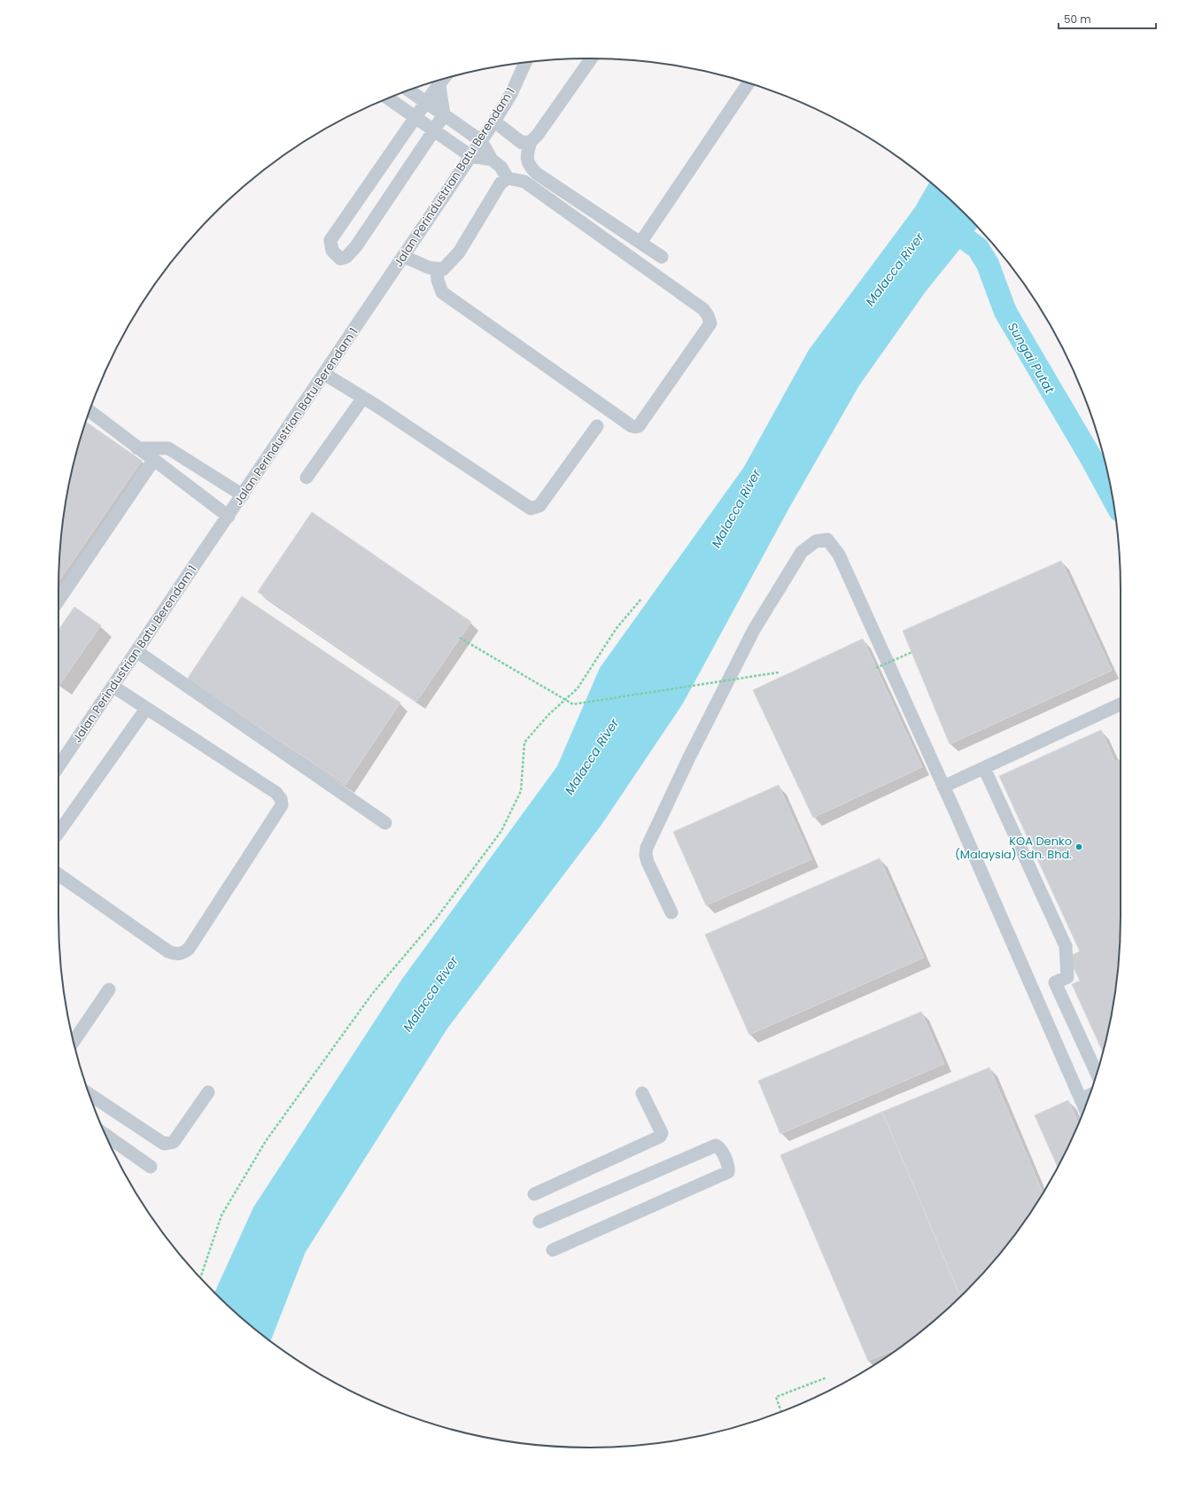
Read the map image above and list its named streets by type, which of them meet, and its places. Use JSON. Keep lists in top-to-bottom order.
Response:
{
  "streets": {
    "street": ["Jalan Perindustrian Batu Berendam 1"]
  },
  "water": ["Malacca River", "Sungai Putat"],
  "places": ["KOA Denko (Malaysia) Sdn. Bhd."],
  "scale_bar": "50 m"
}
